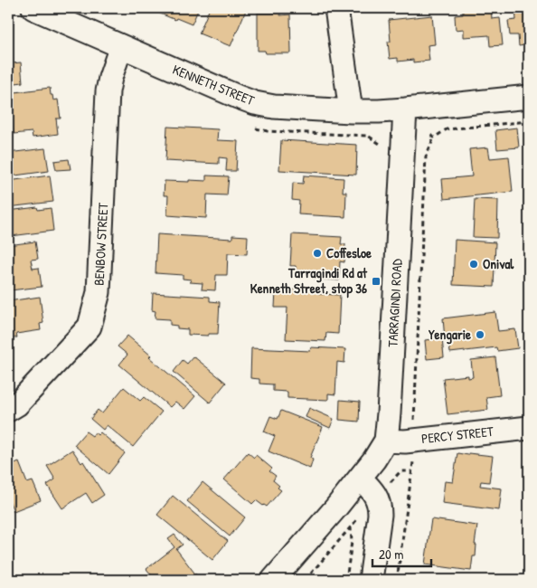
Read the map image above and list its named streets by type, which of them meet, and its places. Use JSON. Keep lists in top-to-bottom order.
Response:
{
  "streets": {
    "street": [
      "KENNETH STREET",
      "BENBOW STREET",
      "TARRAGINDI ROAD",
      "PERCY STREET"
    ]
  },
  "crossings": [
    ["KENNETH STREET", "BENBOW STREET"],
    ["KENNETH STREET", "TARRAGINDI ROAD"],
    ["TARRAGINDI ROAD", "PERCY STREET"]
  ],
  "places": {
    "other": ["Coffesloe", "Onival", "Yengarie"],
    "transit": ["Tarragindi Rd at Kenneth Street, stop 36"]
  },
  "scale_bar": "20 m"
}
